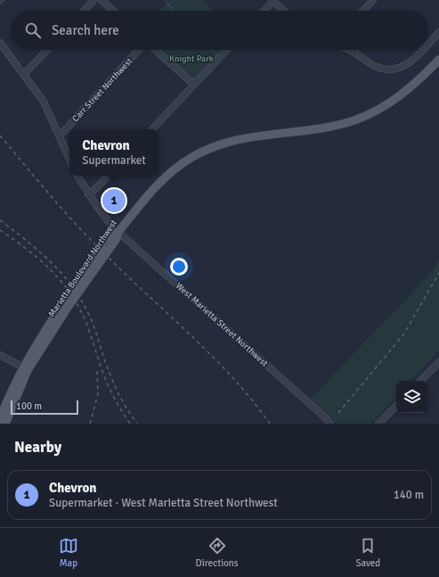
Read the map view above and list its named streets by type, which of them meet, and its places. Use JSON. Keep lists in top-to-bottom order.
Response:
{
  "streets": {
    "main road": ["Marietta Boulevard Northwest"],
    "street": ["Carr Street Northwest", "West Marietta Street Northwest"]
  },
  "crossings": [
    ["Marietta Boulevard Northwest", "West Marietta Street Northwest"]
  ],
  "parks": ["Knight Park"],
  "scale_bar": "100 m",
  "page": {
    "search": "Search here",
    "popup": ["Chevron", "Supermarket"],
    "pins": "1",
    "scale": "100 m",
    "heading": "Nearby",
    "list": [
      {
        "mark": "1",
        "name": "Chevron",
        "note": "Supermarket · West Marietta Street Northwest",
        "value": "140 m"
      }
    ],
    "nav": ["Map", "Directions", "Saved"]
  }
}
